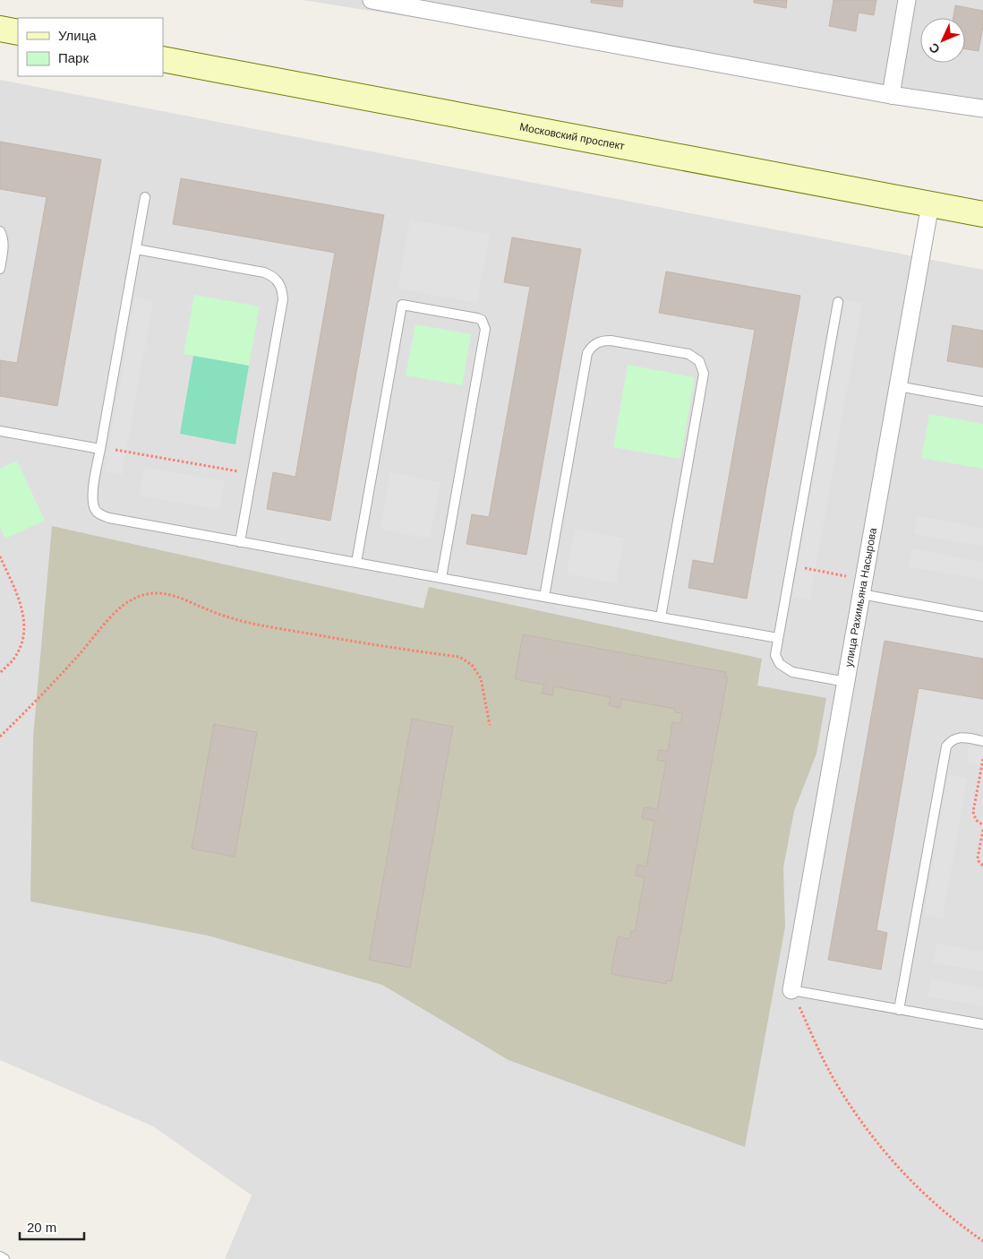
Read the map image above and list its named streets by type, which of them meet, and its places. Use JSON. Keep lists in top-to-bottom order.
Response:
{
  "streets": {
    "main road": ["Московский проспект"],
    "street": ["улица Рахимьяна Насырова"]
  },
  "crossings": [
    ["Московский проспект", "улица Рахимьяна Насырова"]
  ],
  "legend": ["Улица", "Парк"],
  "scale_bar": "20 m",
  "north": "bottom left"
}
